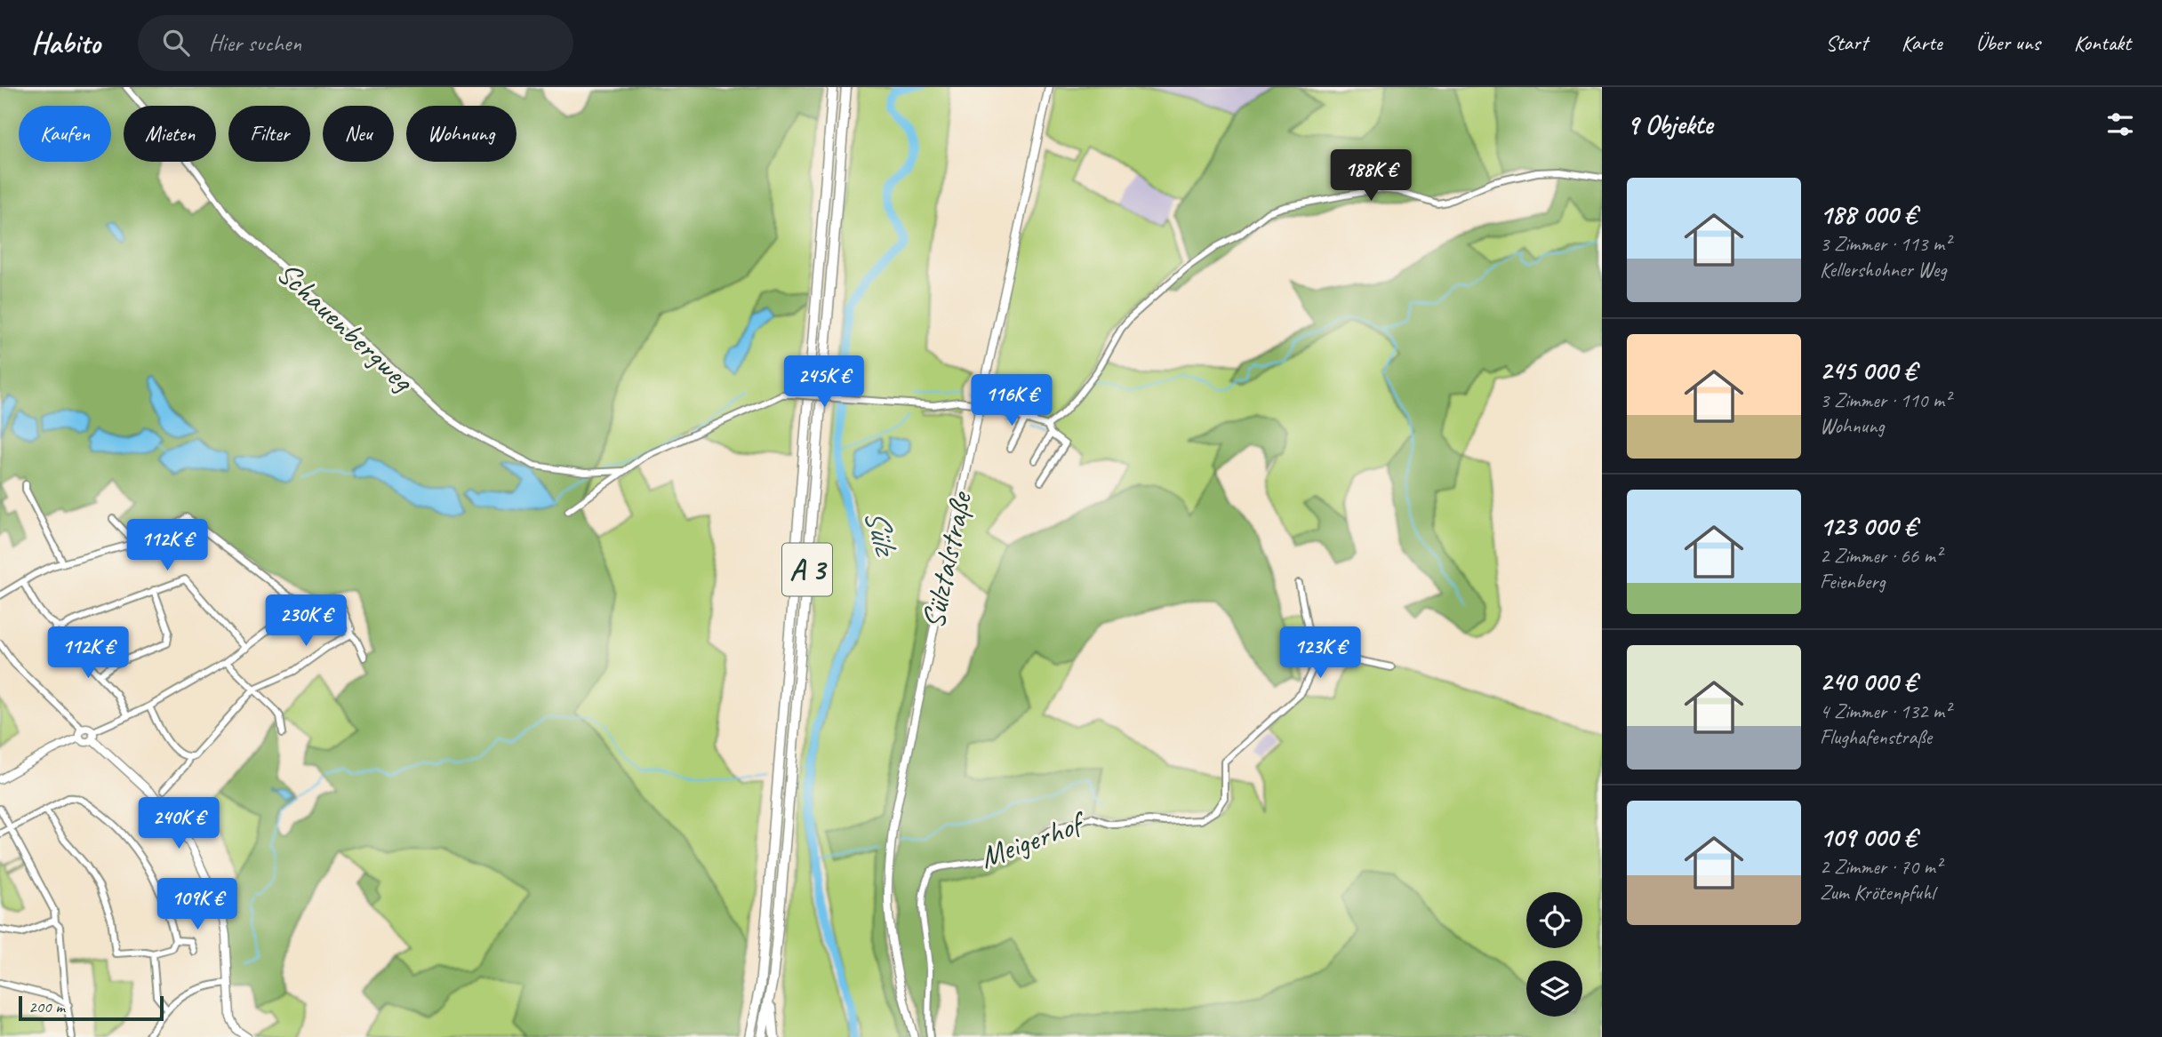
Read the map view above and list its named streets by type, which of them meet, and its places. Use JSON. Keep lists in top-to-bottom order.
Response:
{
  "streets": {
    "highway": ["A 3"],
    "main road": ["Sülztalstraße"],
    "street": ["Schauenbergweg", "Meigerhof"]
  },
  "water": ["Sülz"],
  "scale_bar": "200 m",
  "page": {
    "header": "Habito",
    "search": "Hier suchen",
    "nav": [
      "Start",
      "Karte",
      "Über uns",
      "Kontakt"
    ],
    "heading": "9 Objekte",
    "chip": [
      "Kaufen",
      "Mieten",
      "Filter",
      "Neu",
      "Wohnung"
    ],
    "price": [
      "188K €",
      "245K €",
      "116K €",
      "112K €",
      "230K €",
      "112K €",
      "123K €",
      "240K €",
      "109K €"
    ],
    "list": [
      {
        "name": "188 000 €",
        "note": "3 Zimmer · 113 m² · Kellershohner Weg"
      },
      {
        "name": "245 000 €",
        "note": "3 Zimmer · 110 m² · Wohnung"
      },
      {
        "name": "123 000 €",
        "note": "2 Zimmer · 66 m² · Feienberg"
      },
      {
        "name": "240 000 €",
        "note": "4 Zimmer · 132 m² · Flughafenstraße"
      },
      {
        "name": "109 000 €",
        "note": "2 Zimmer · 70 m² · Zum Krötenpfuhl"
      }
    ],
    "scale": "200 m"
  }
}
